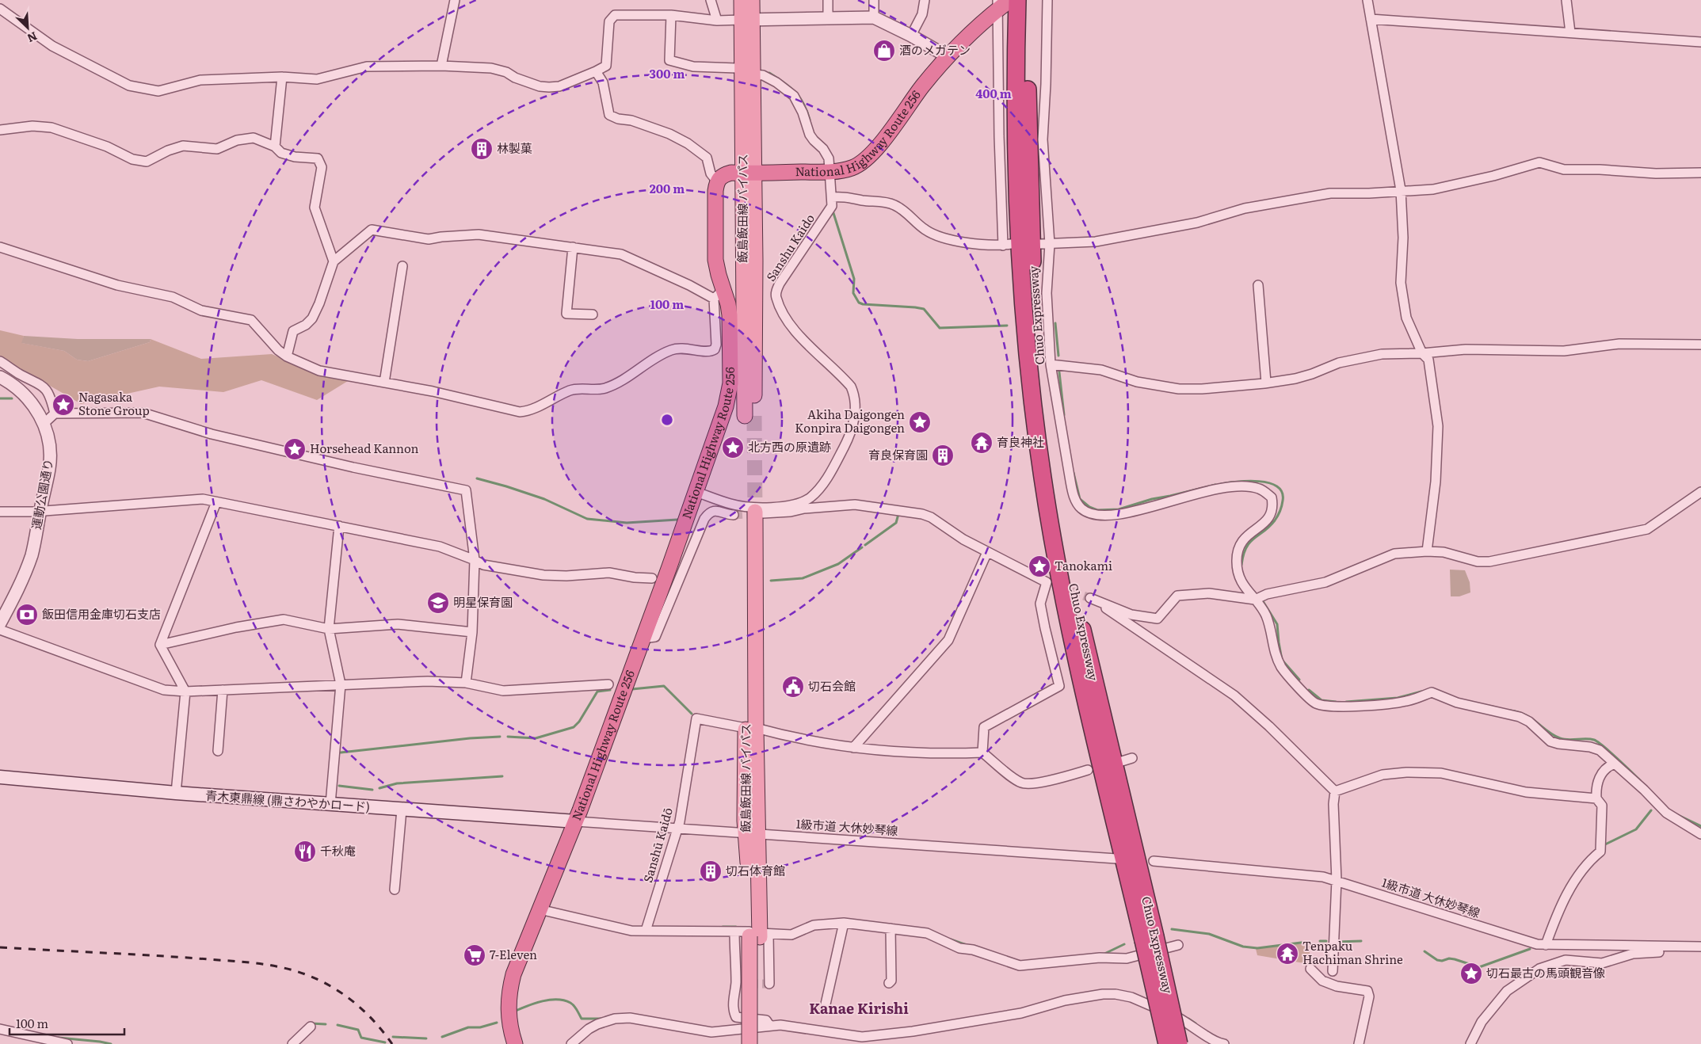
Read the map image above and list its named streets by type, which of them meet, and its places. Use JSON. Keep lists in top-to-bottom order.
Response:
{
  "streets": {
    "highway": ["National Highway Route 256", "Chuo Expressway"],
    "main road": ["飯島飯田線 バイパス", "青木東鼎線 (鼎さわやかロード)"],
    "street": [
      "Sanshu Kaido",
      "運動公園通り",
      "1級市道 大休妙琴線",
      "Sanshū Kaidō"
    ]
  },
  "crossings": [
    ["National Highway Route 256", "飯島飯田線 バイパス"],
    ["National Highway Route 256", "Sanshu Kaido"],
    ["National Highway Route 256", "青木東鼎線 (鼎さわやかロード)"],
    ["National Highway Route 256", "1級市道 大休妙琴線"],
    ["飯島飯田線 バイパス", "1級市道 大休妙琴線"],
    ["青木東鼎線 (鼎さわやかロード)", "1級市道 大休妙琴線"],
    ["1級市道 大休妙琴線", "Sanshū Kaidō"]
  ],
  "districts": ["Kanae Kirishi"],
  "places": {
    "shop": ["酒のメガテン"],
    "building": ["林製菓", "育良保育園", "切石体育館"],
    "place": [
      "Nagasaka Stone Group",
      "Akiha Daigongen Konpira Daigongen",
      "北方西の原遺跡",
      "Horsehead Kannon",
      "Tanokami",
      "切石最古の馬頭観音像"
    ],
    "temple": ["育良神社", "Tenpaku Hachiman Shrine"],
    "school or university": ["明星保育園"],
    "bank": ["飯田信用金庫切石支店"],
    "public building": ["切石会館"],
    "restaurant": ["千秋庵"],
    "supermarket": ["7-Eleven"]
  },
  "scale_bar": "100 m",
  "north": "bottom right",
  "rings": [
    "300 m",
    "400 m",
    "200 m",
    "100 m"
  ]
}
